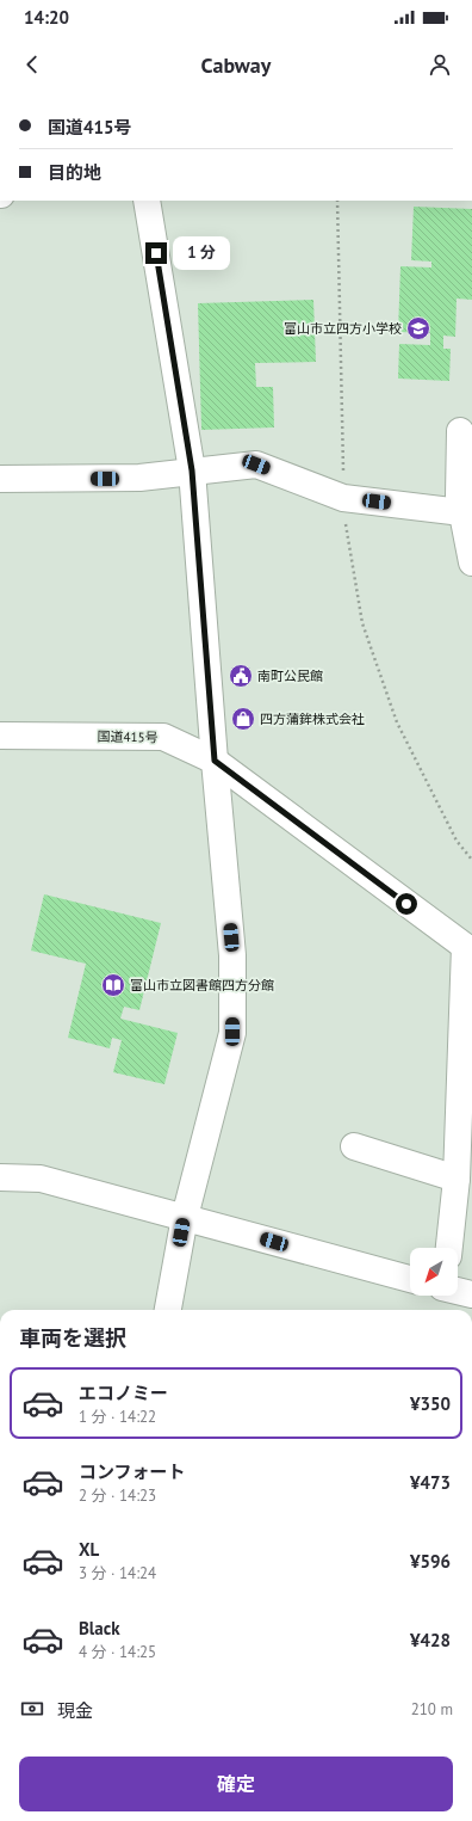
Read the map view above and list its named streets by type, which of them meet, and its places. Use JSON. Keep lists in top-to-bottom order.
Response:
{
  "streets": {
    "main road": ["国道415号"]
  },
  "places": {
    "school or university": ["富山市立四方小学校"],
    "public building": ["南町公民館"],
    "shop": ["四方蒲鉾株式会社"],
    "library": ["富山市立図書館四方分館"]
  },
  "north": "bottom left",
  "page": {
    "status": "14:20",
    "header": "Cabway",
    "banner": ["国道415号", "目的地"],
    "bubble": "1 分",
    "heading": "車両を選択",
    "list": [
      {
        "name": "エコノミー",
        "note": "1 分 · 14:22",
        "value": "¥350"
      },
      {
        "name": "コンフォート",
        "note": "2 分 · 14:23",
        "value": "¥473"
      },
      {
        "name": "XL",
        "note": "3 分 · 14:24",
        "value": "¥596"
      },
      {
        "name": "Black",
        "note": "4 分 · 14:25",
        "value": "¥428"
      }
    ],
    "pay": ["現金", "210 m"],
    "buttons": "確定"
  }
}
